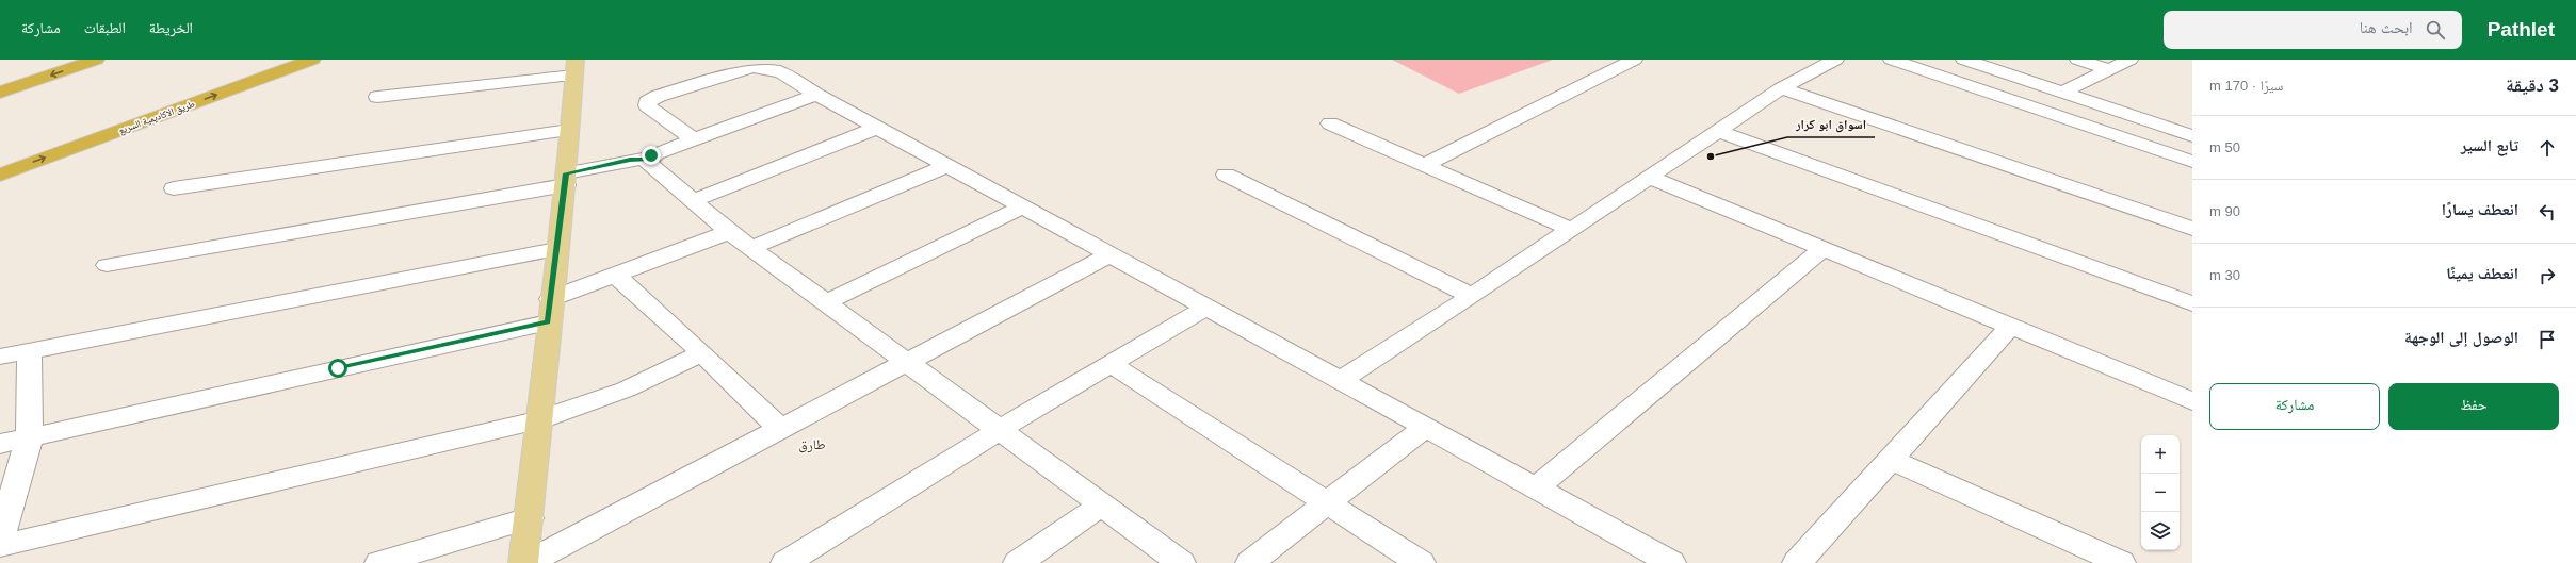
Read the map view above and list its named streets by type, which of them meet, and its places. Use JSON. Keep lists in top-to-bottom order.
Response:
{
  "streets": {
    "highway": ["طريق الاكاديمية السريع"]
  },
  "districts": ["طارق"],
  "places": ["اسواق ابو كرار"],
  "page": {
    "header": "Pathlet",
    "search": "ابحث هنا",
    "nav": ["الخريطة", "الطبقات", "مشاركة"],
    "heading": ["3 دقيقة", "سيرًا · 170 m"],
    "list": [
      ["تابع السير", "50 m"],
      ["انعطف يسارًا", "90 m"],
      ["انعطف يمينًا", "30 m"],
      "الوصول إلى الوجهة"
    ],
    "buttons": ["حفظ", "مشاركة"],
    "map_buttons": ["+", "−"]
  }
}
